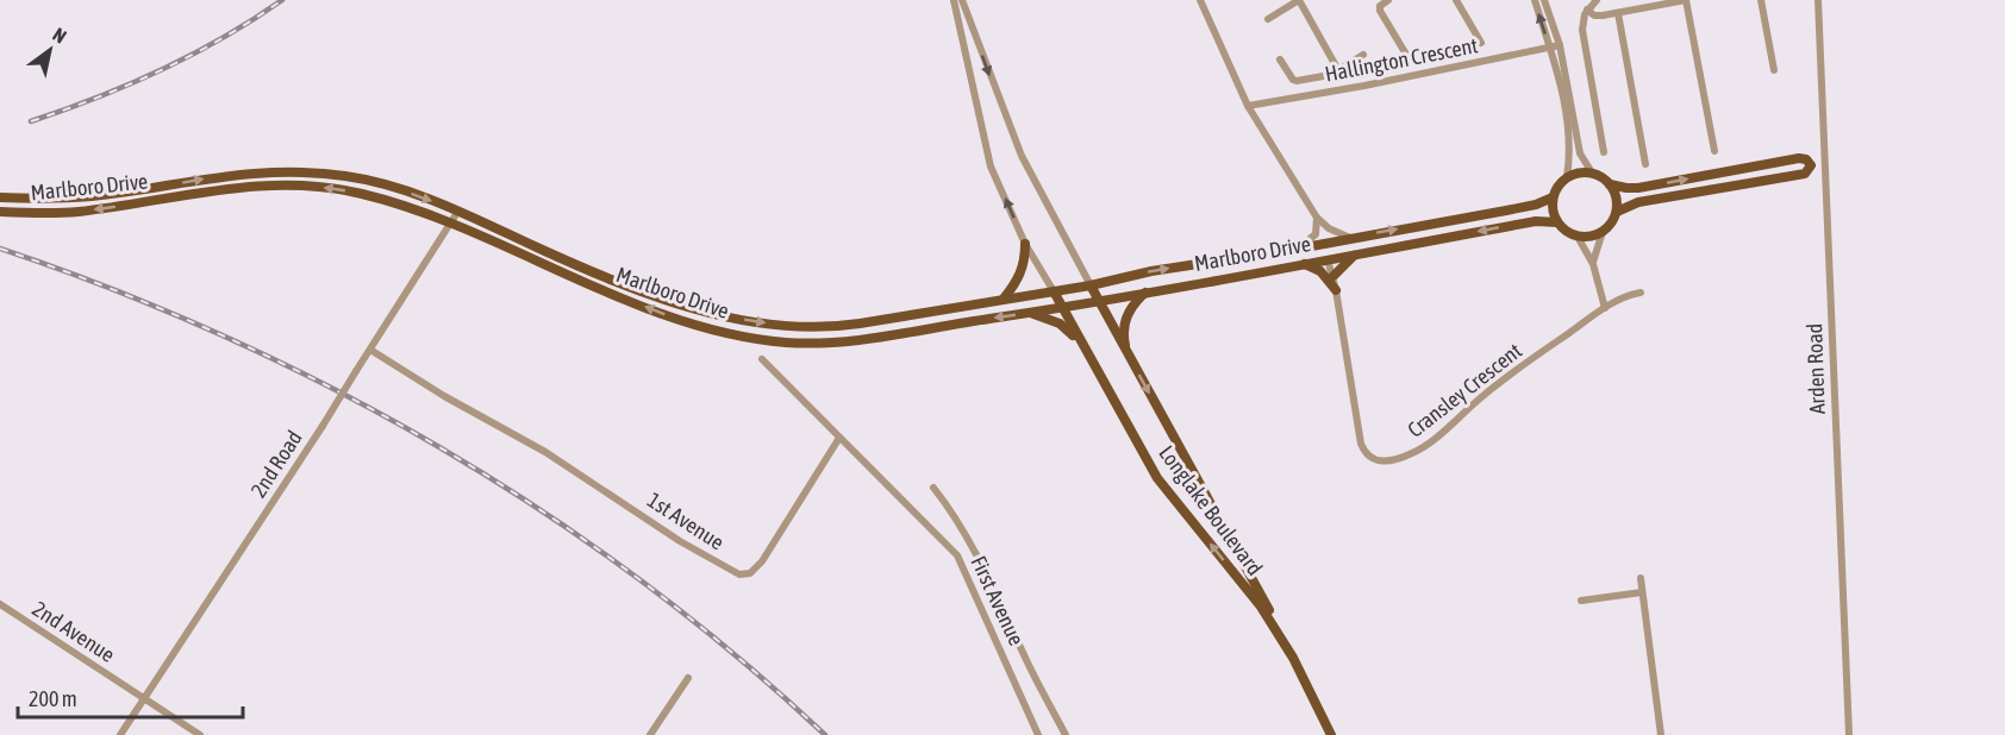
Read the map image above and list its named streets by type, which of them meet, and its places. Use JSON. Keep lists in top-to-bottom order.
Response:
{
  "streets": {
    "main road": ["Marlboro Drive", "Longlake Boulevard"],
    "street": [
      "Hallington Crescent",
      "Arden Road",
      "Cransley Crescent",
      "2nd Road",
      "1st Avenue",
      "First Avenue",
      "2nd Avenue"
    ]
  },
  "crossings": [
    ["Marlboro Drive", "Cransley Crescent"],
    ["Marlboro Drive", "2nd Road"],
    ["Marlboro Drive", "Longlake Boulevard"],
    ["2nd Road", "1st Avenue"],
    ["2nd Road", "2nd Avenue"],
    ["1st Avenue", "First Avenue"]
  ],
  "scale_bar": "200 m",
  "north": "top right"
}
